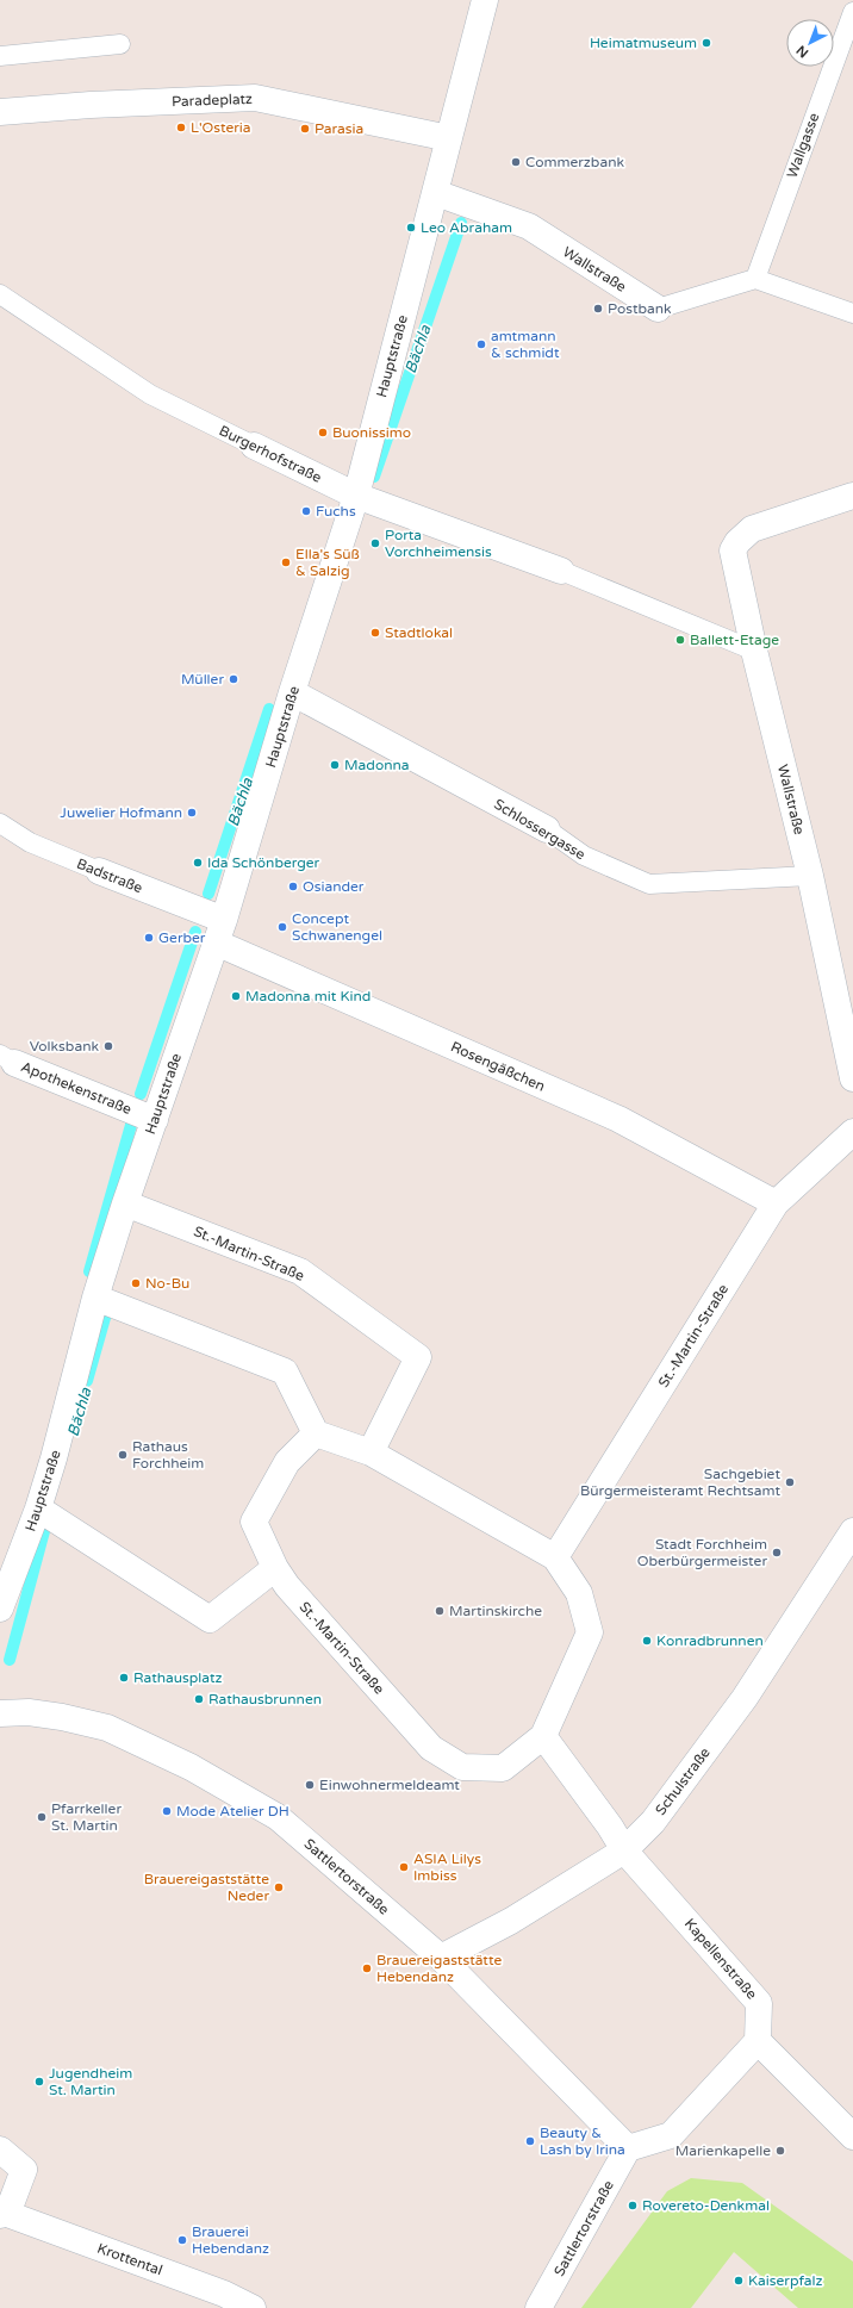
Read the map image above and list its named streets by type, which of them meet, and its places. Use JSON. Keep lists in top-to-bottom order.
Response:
{
  "streets": {
    "street": [
      "Paradeplatz",
      "Wallstraße",
      "Hauptstraße",
      "Burgerhofstraße",
      "Schlossergasse",
      "Badstraße",
      "Rosengäßchen",
      "Apothekenstraße",
      "St.-Martin-Straße",
      "Schulstraße",
      "Sattlertorstraße",
      "Kapellenstraße",
      "Krottental"
    ],
    "lane": ["Wallgasse"]
  },
  "crossings": [
    ["Paradeplatz", "Hauptstraße"],
    ["Wallgasse", "Wallstraße"],
    ["Wallstraße", "Hauptstraße"],
    ["Wallstraße", "Schlossergasse"],
    ["Hauptstraße", "Burgerhofstraße"],
    ["Hauptstraße", "Schlossergasse"],
    ["Hauptstraße", "Badstraße"],
    ["Hauptstraße", "Rosengäßchen"],
    ["Hauptstraße", "Apothekenstraße"],
    ["Hauptstraße", "St.-Martin-Straße"],
    ["Badstraße", "Rosengäßchen"],
    ["Rosengäßchen", "St.-Martin-Straße"],
    ["Schulstraße", "Sattlertorstraße"],
    ["Schulstraße", "Kapellenstraße"]
  ],
  "water": ["Bächla"],
  "places": [
    "Heimatmuseum",
    "L'Osteria",
    "Parasia",
    "Commerzbank",
    "Leo Abraham",
    "Postbank",
    "amtmann & schmidt",
    "Buonissimo",
    "Fuchs",
    "Porta Vorchheimensis",
    "Ella's Süß & Salzig",
    "Stadtlokal",
    "Ballett-Etage",
    "Müller",
    "Madonna",
    "Juwelier Hofmann",
    "Ida Schönberger",
    "Osiander",
    "Concept Schwanengel",
    "Gerber",
    "Madonna mit Kind",
    "Volksbank",
    "No-Bu",
    "Rathaus Forchheim",
    "Sachgebiet Bürgermeisteramt Rechtsamt",
    "Stadt Forchheim Oberbürgermeister",
    "Martinskirche",
    "Konradbrunnen",
    "Rathausplatz",
    "Rathausbrunnen",
    "Einwohnermeldeamt",
    "Mode Atelier DH",
    "Pfarrkeller St. Martin",
    "ASIA Lilys Imbiss",
    "Brauereigaststätte Neder",
    "Brauereigaststätte Hebendanz",
    "Jugendheim St. Martin",
    "Beauty & Lash by Irina",
    "Marienkapelle",
    "Rovereto-Denkmal",
    "Brauerei Hebendanz",
    "Kaiserpfalz"
  ],
  "north": "bottom left"
}
